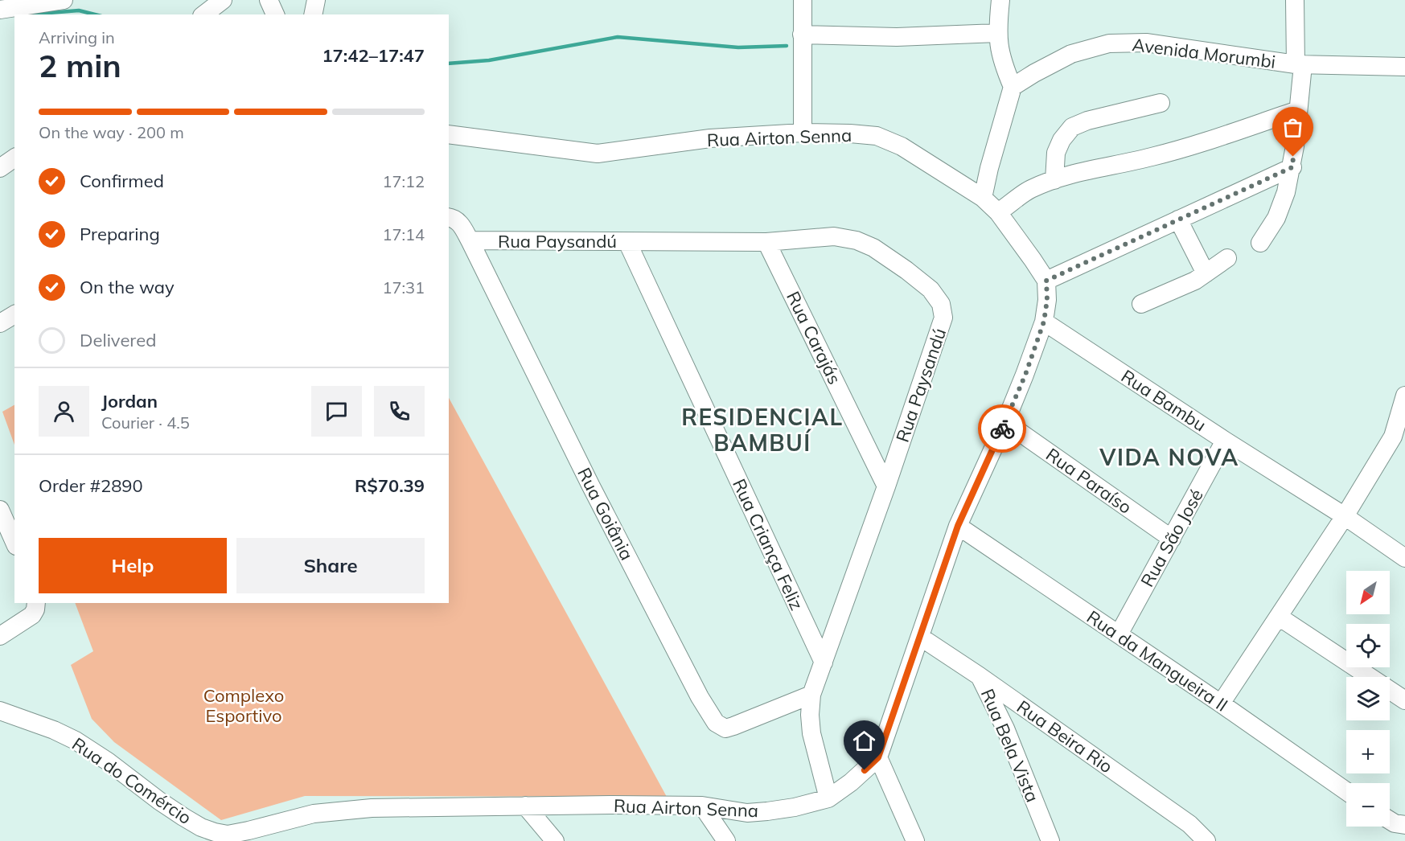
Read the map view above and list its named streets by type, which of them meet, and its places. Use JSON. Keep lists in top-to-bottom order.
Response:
{
  "streets": {
    "street": [
      "Avenida Morumbi",
      "Rua Airton Senna",
      "Rua Paysandú",
      "Rua Carajás",
      "Rua Bambu",
      "Rua Paraíso",
      "Rua Goiânia",
      "Rua São José",
      "Rua Criança Feliz",
      "Rua da Mangueira II",
      "Rua Beira Rio",
      "Rua Bela Vista",
      "Rua do Comércio"
    ]
  },
  "crossings": [
    ["Rua Airton Senna", "Rua Paysandú"],
    ["Rua Airton Senna", "Rua Bambu"],
    ["Rua Airton Senna", "Rua Paraíso"],
    ["Rua Airton Senna", "Rua da Mangueira II"],
    ["Rua Airton Senna", "Rua Beira Rio"],
    ["Rua Airton Senna", "Rua do Comércio"],
    ["Rua Paysandú", "Rua Carajás"],
    ["Rua Paysandú", "Rua Goiânia"],
    ["Rua Paysandú", "Rua Criança Feliz"],
    ["Rua Bambu", "Rua São José"],
    ["Rua Paraíso", "Rua São José"],
    ["Rua São José", "Rua da Mangueira II"],
    ["Rua Beira Rio", "Rua Bela Vista"]
  ],
  "districts": ["RESIDENCIAL BAMBUÍ", "VIDA NOVA"],
  "parks": ["Complexo Esportivo"],
  "north": "bottom left",
  "page": {
    "heading": ["2 min", "Arriving in", "17:42–17:47"],
    "panel": [
      "Jordan",
      "Courier · 4.5",
      "Order #2890",
      "R$70.39"
    ],
    "bar": "On the way · 200 m",
    "list": [
      ["Confirmed", "17:12"],
      ["Preparing", "17:14"],
      ["On the way", "17:31"],
      "Delivered"
    ],
    "buttons": ["Help", "Share"],
    "map_buttons": ["+", "−"]
  }
}
